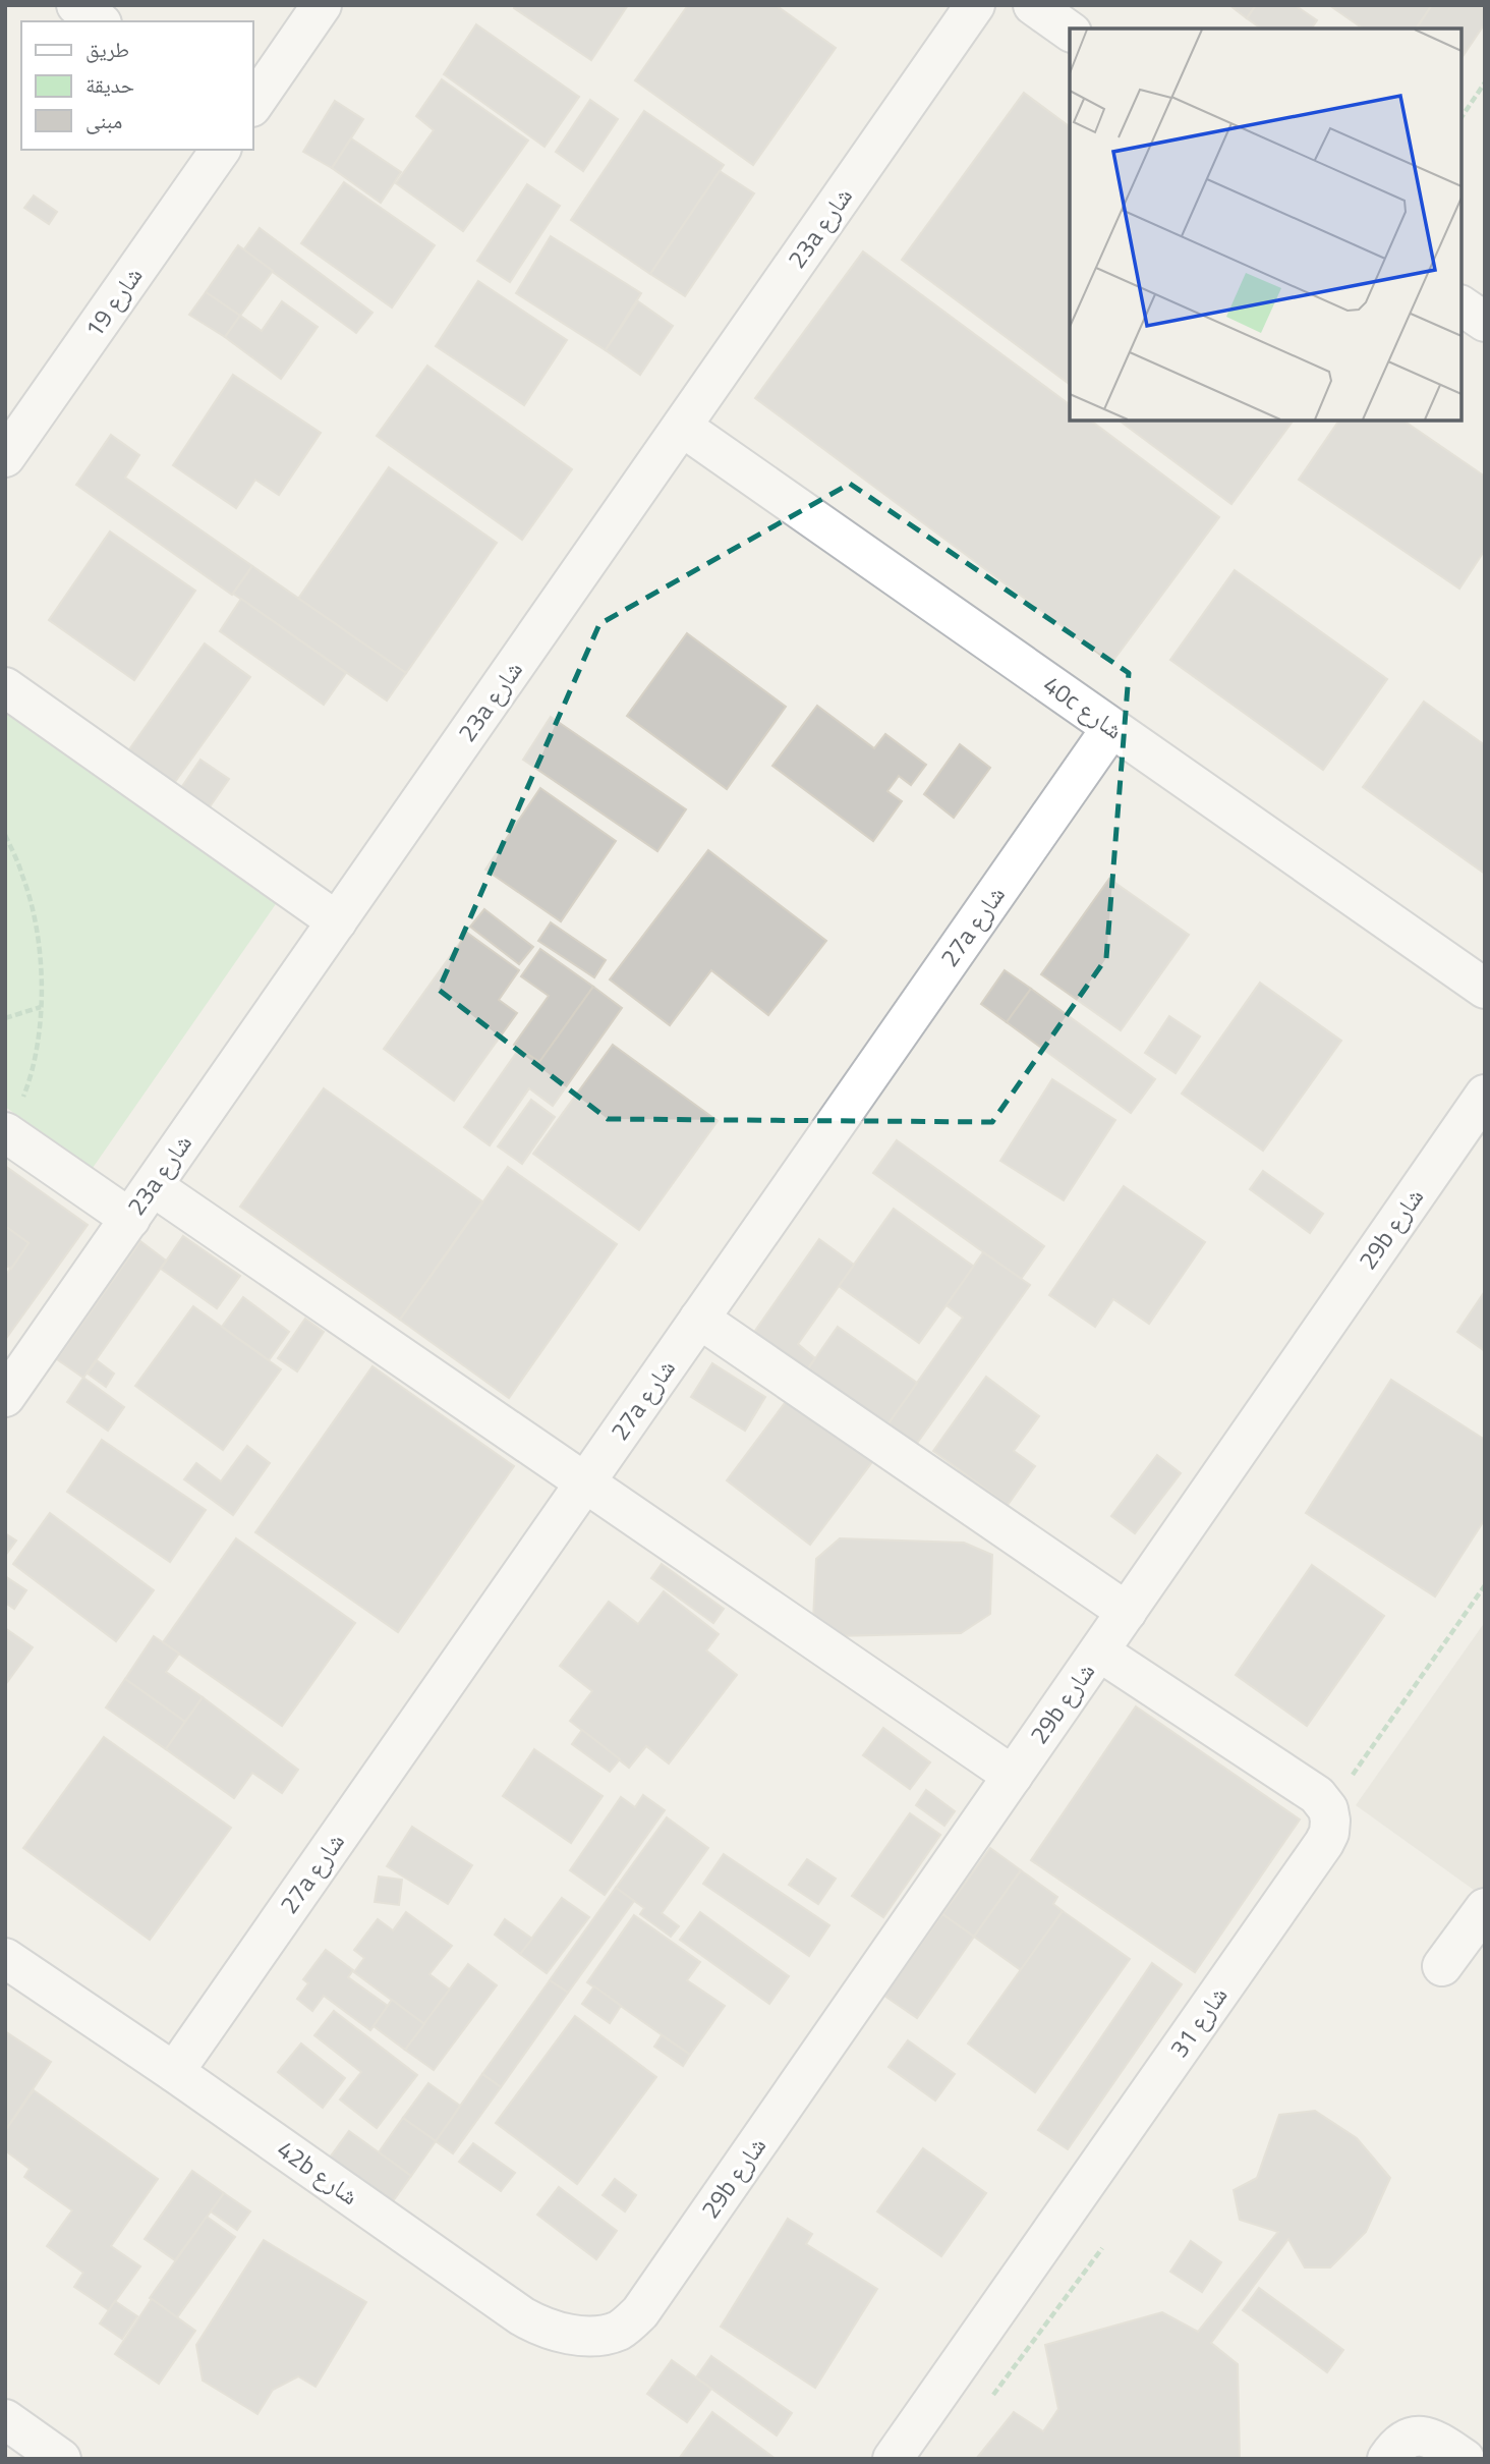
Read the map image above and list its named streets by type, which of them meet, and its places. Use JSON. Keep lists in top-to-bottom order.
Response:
{
  "streets": {
    "street": [
      "23a شارع",
      "شارع 19",
      "40c شارع",
      "27a شارع",
      "29b شارع",
      "شارع 31",
      "42b شارع"
    ]
  },
  "crossings": [
    ["23a شارع", "40c شارع"],
    ["40c شارع", "27a شارع"],
    ["27a شارع", "42b شارع"],
    ["29b شارع", "42b شارع"]
  ],
  "legend": ["طريق", "حديقة", "مبنى"]
}
